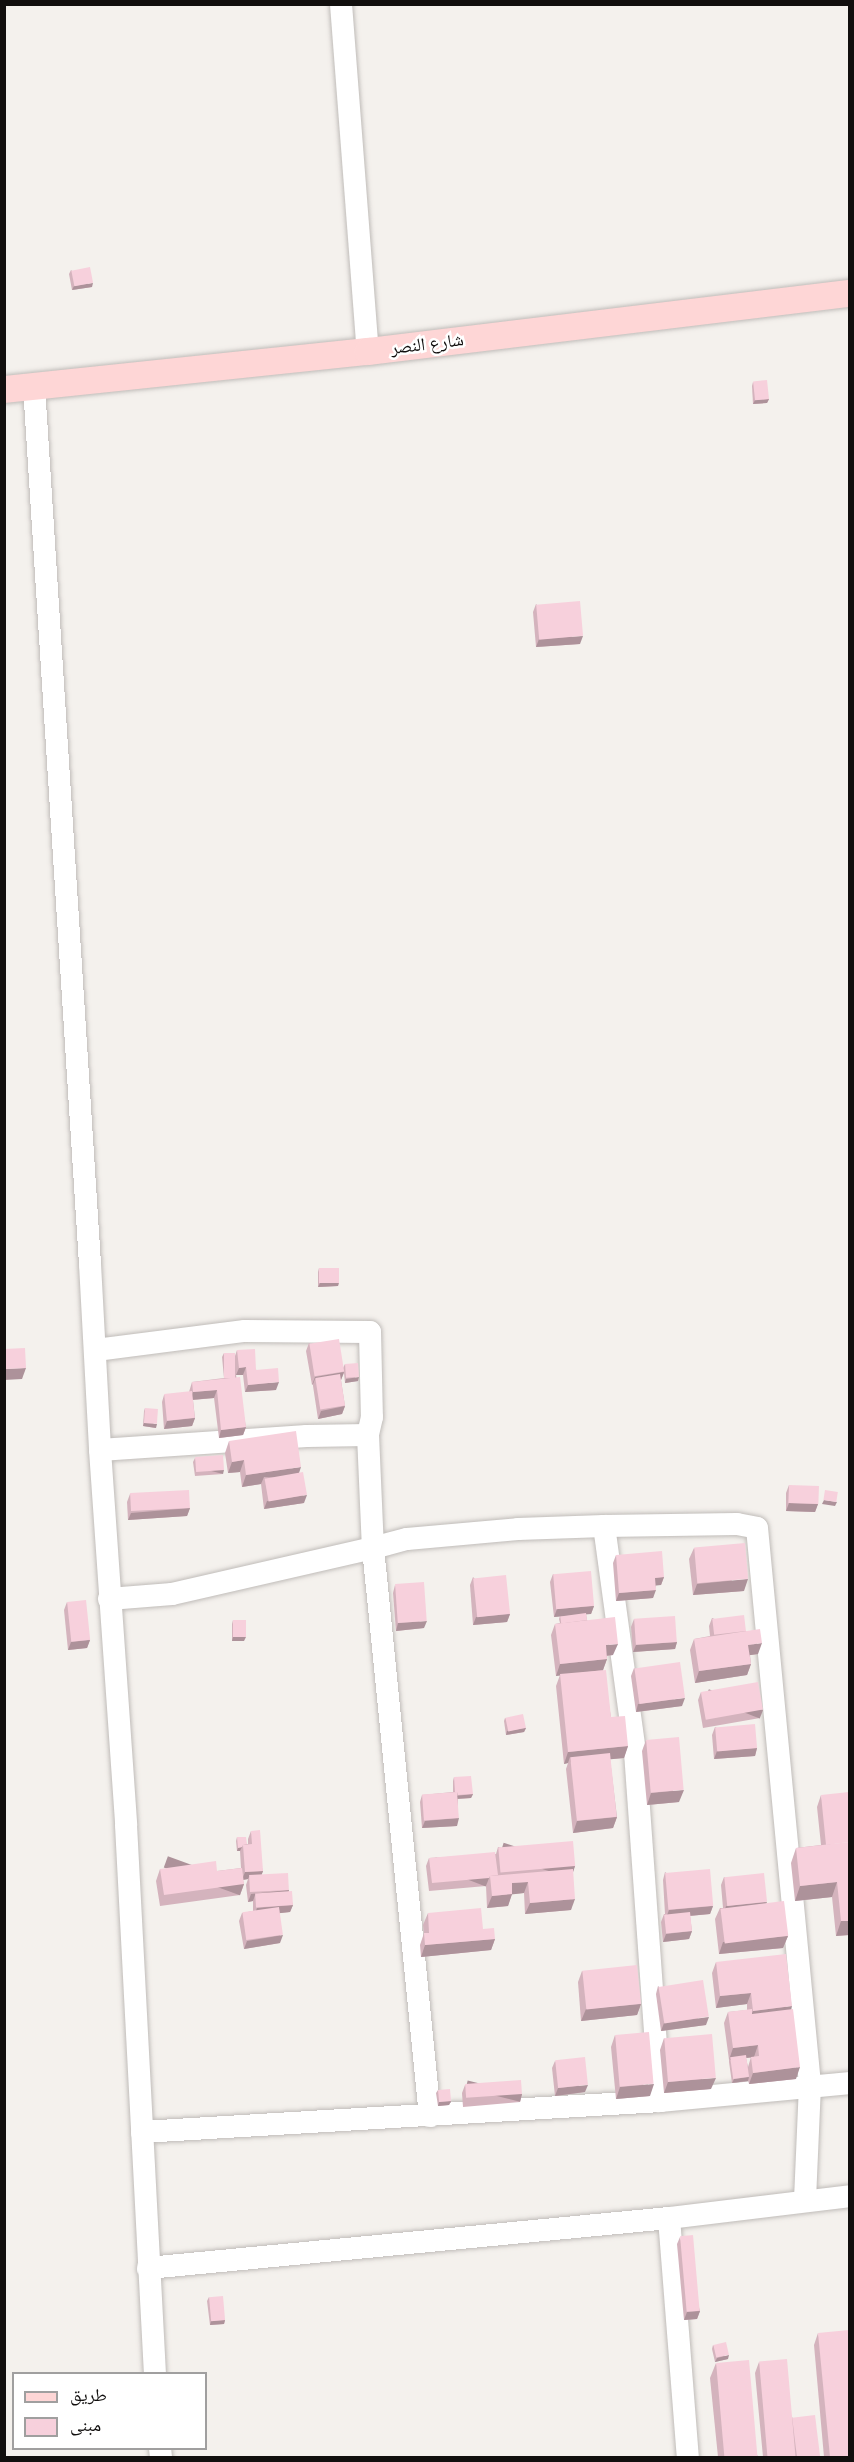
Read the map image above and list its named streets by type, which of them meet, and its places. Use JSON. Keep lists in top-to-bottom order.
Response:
{
  "streets": {
    "main road": ["شارع النصر"]
  },
  "legend": ["طريق", "مبنى"]
}
